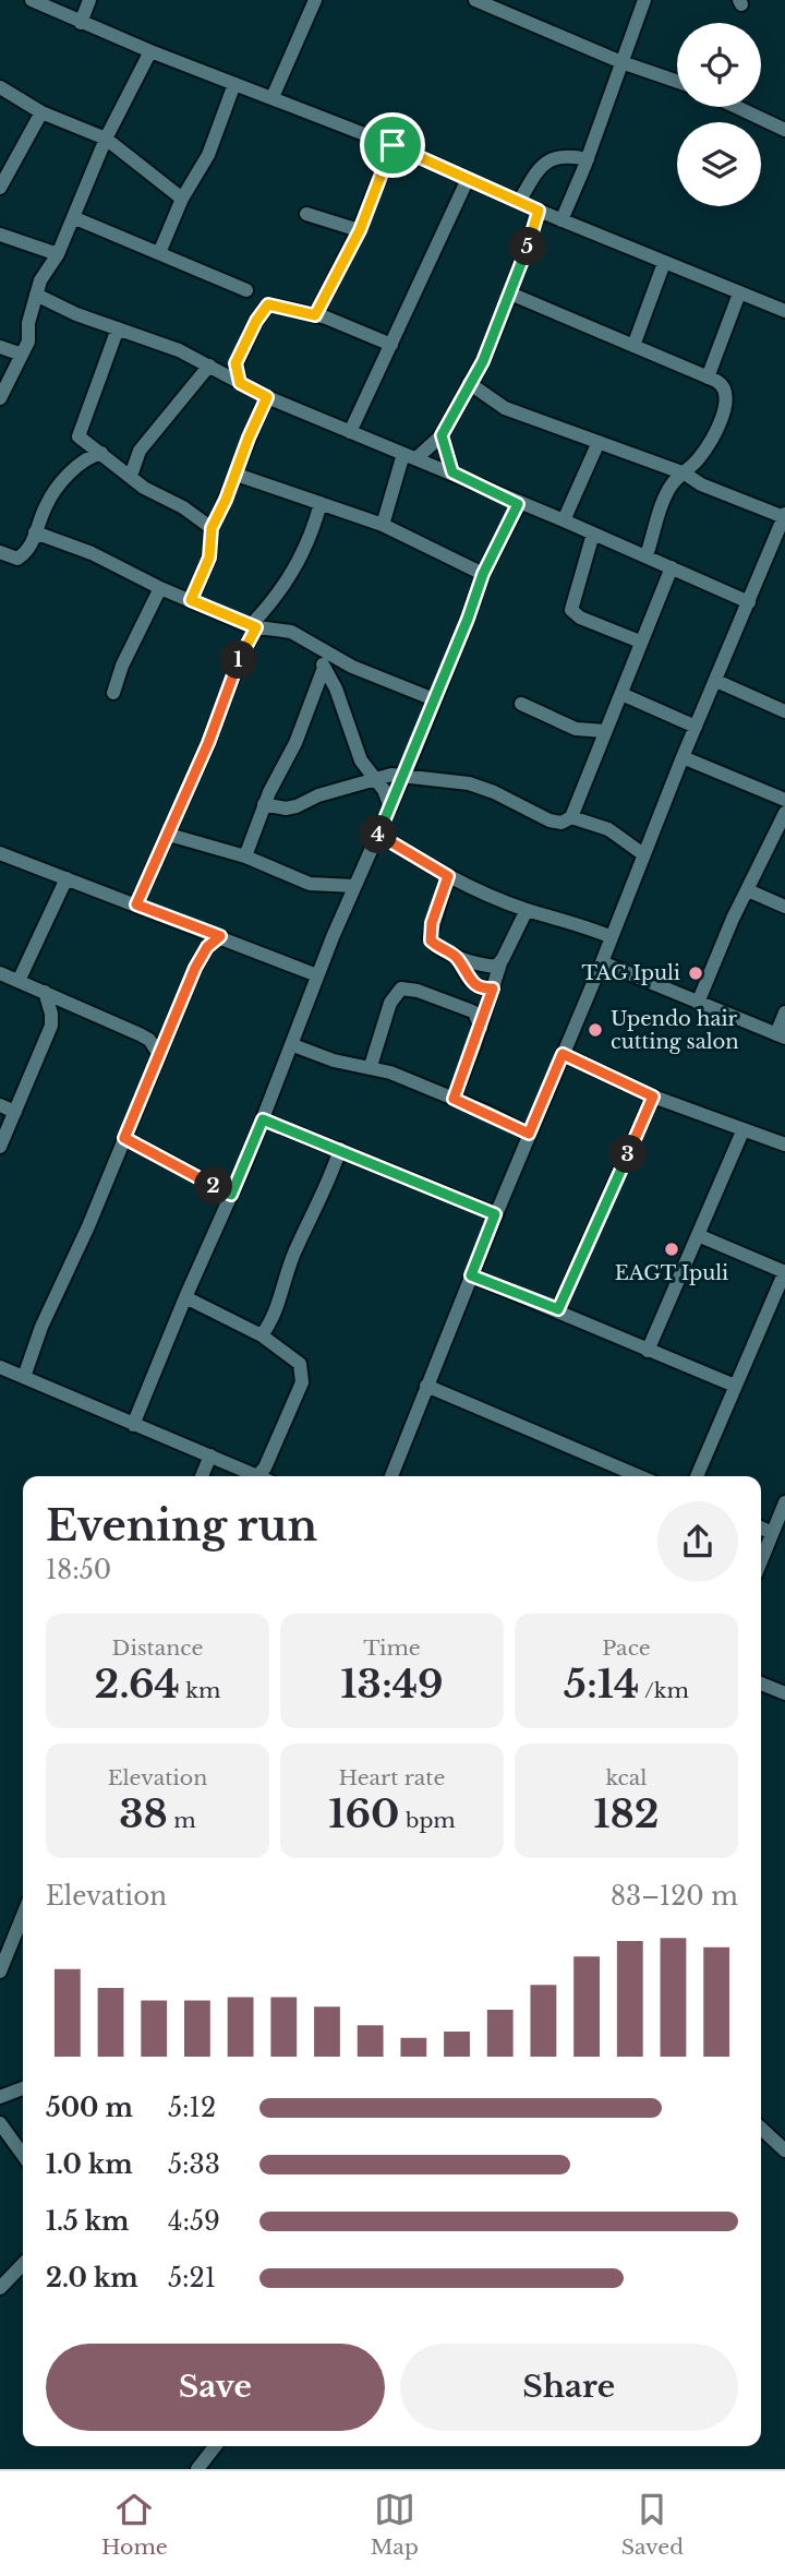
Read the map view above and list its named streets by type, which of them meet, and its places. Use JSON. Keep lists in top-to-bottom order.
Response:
{
  "places": ["TAG Ipuli", "Upendo hair cutting salon", "EAGT Ipuli"],
  "page": {
    "pins": [
      "5",
      "1",
      "4",
      "3",
      "2"
    ],
    "heading": ["Evening run", "18:50"],
    "stats": [
      ["Distance", "2.64 km"],
      ["Time", "13:49"],
      ["Pace", "5:14 /km"],
      ["Elevation", "38 m"],
      ["Heart rate", "160 bpm"],
      ["kcal", "182"]
    ],
    "chart": ["Elevation", "83–120 m"],
    "list": [
      {
        "name": "500 m",
        "note": "5:12"
      },
      {
        "name": "1.0 km",
        "note": "5:33"
      },
      {
        "name": "1.5 km",
        "note": "4:59"
      },
      {
        "name": "2.0 km",
        "note": "5:21"
      }
    ],
    "buttons": ["Save", "Share"],
    "tabs": ["Home", "Map", "Saved"]
  }
}
